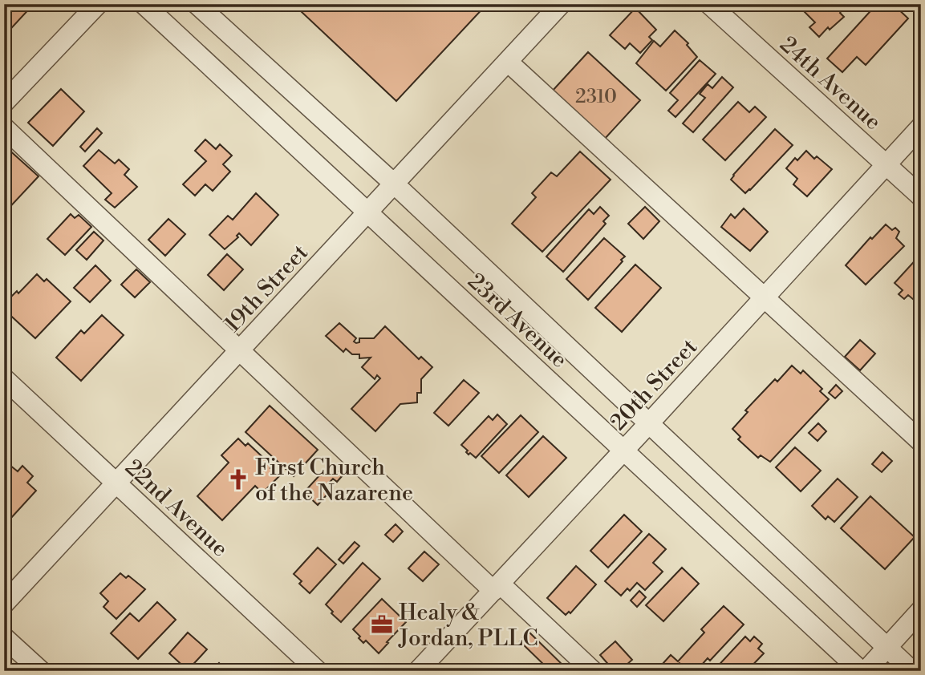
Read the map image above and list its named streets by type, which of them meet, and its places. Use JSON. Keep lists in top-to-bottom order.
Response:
{
  "streets": {
    "street": [
      "24th Avenue",
      "19th Street",
      "23rd Avenue",
      "20th Street",
      "22nd Avenue"
    ]
  },
  "crossings": [
    ["24th Avenue", "20th Street"],
    ["19th Street", "23rd Avenue"],
    ["19th Street", "22nd Avenue"],
    ["23rd Avenue", "20th Street"]
  ],
  "places": {
    "church": ["First Church of the Nazarene"],
    "office": ["Healy & Jordan, PLLC"]
  },
  "house_numbers": ["2310"]
}
